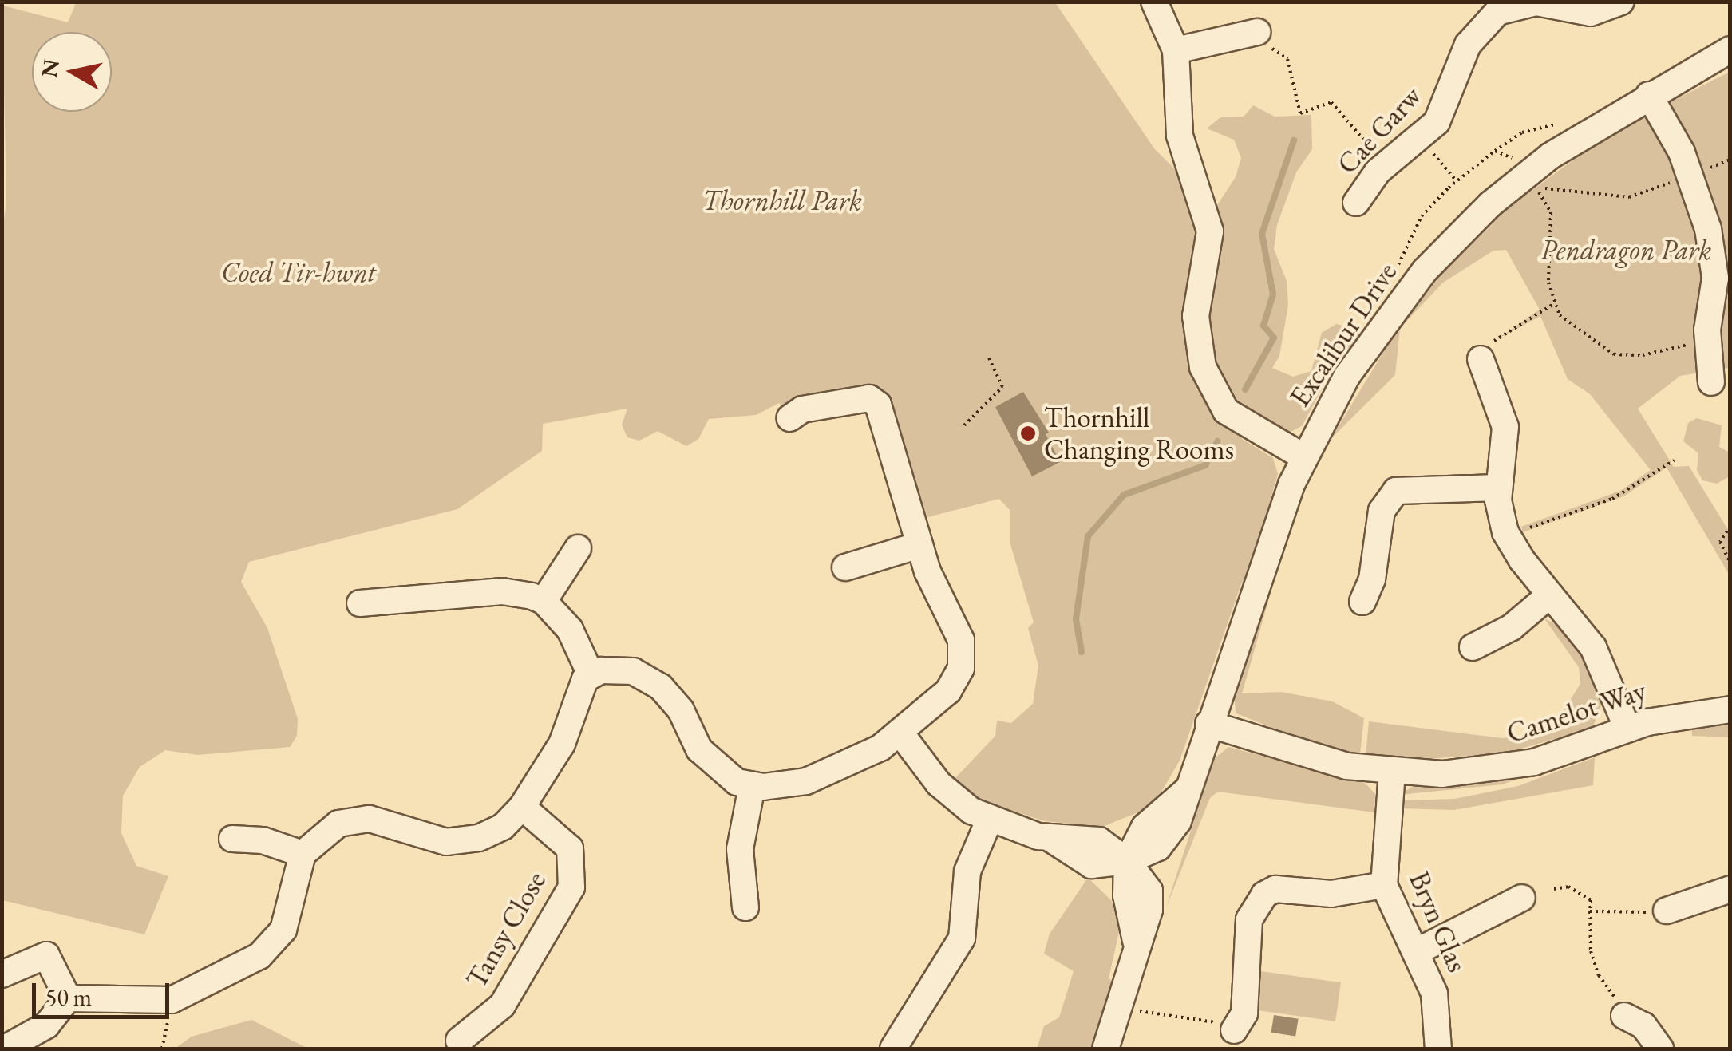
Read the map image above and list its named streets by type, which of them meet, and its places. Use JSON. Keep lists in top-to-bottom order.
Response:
{
  "streets": {
    "street": [
      "Cae Garw",
      "Excalibur Drive",
      "Camelot Way",
      "Bryn Glas",
      "Tansy Close"
    ]
  },
  "crossings": [
    ["Excalibur Drive", "Camelot Way"],
    ["Camelot Way", "Bryn Glas"]
  ],
  "parks": ["Thornhill Park", "Pendragon Park", "Coed Tir-hwnt"],
  "places": ["Thornhill Changing Rooms"],
  "scale_bar": "50 m",
  "north": "left"
}
